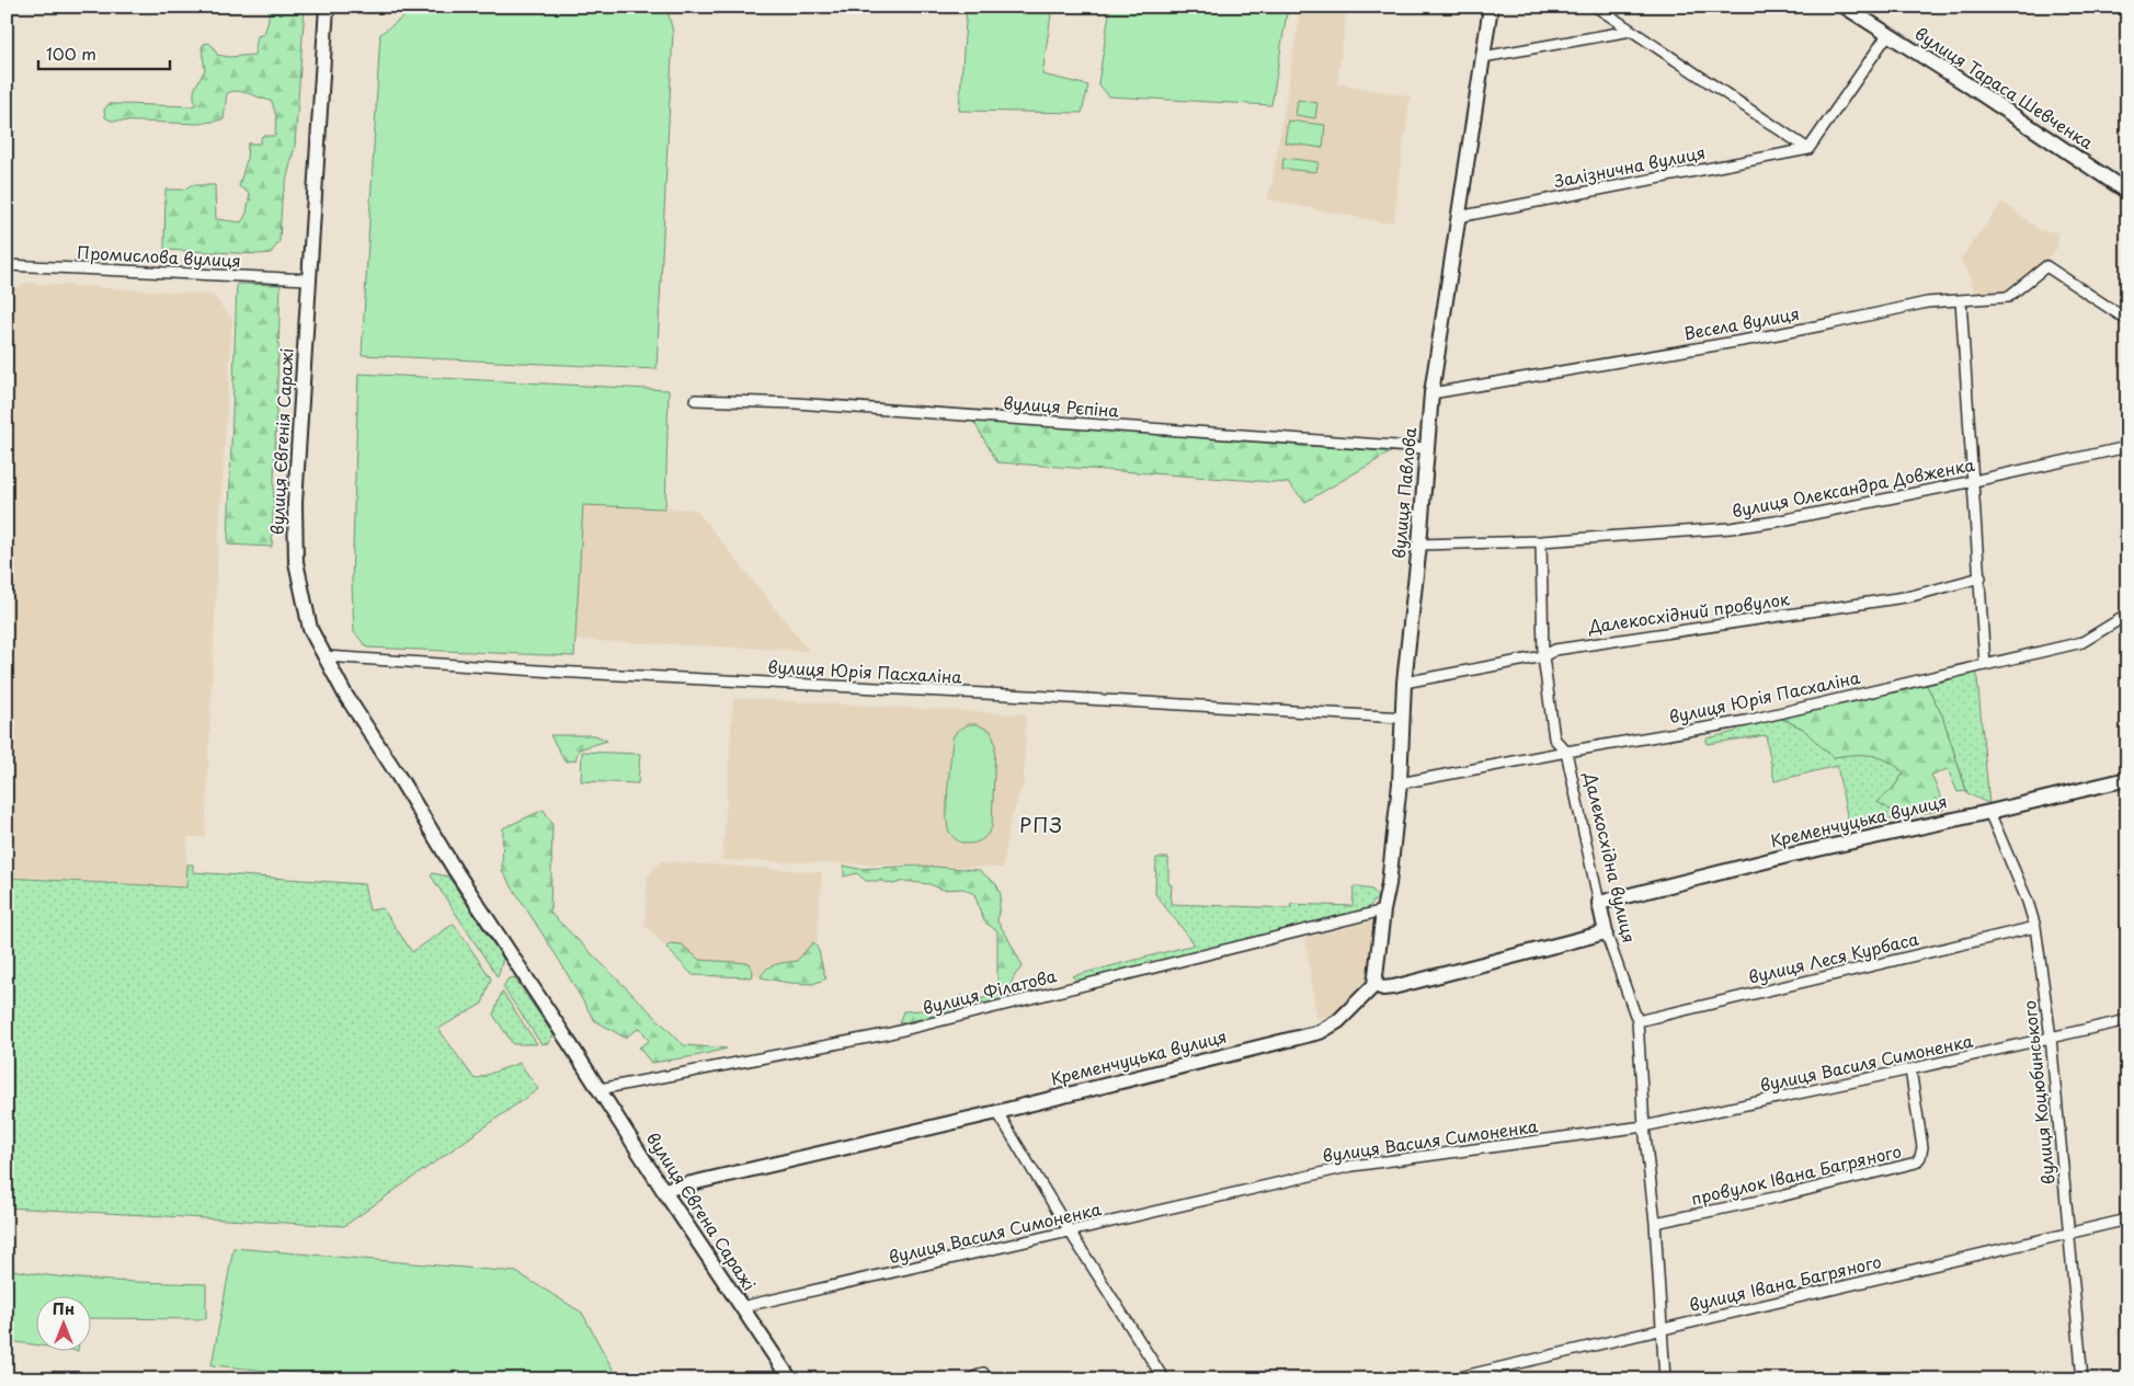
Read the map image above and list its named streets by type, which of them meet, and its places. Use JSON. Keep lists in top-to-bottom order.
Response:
{
  "streets": {
    "street": [
      "вулиця Тараса Шевченка",
      "Залізнична вулиця",
      "Промислова вулиця",
      "Весела вулиця",
      "вулиця Рєпіна",
      "вулиця Євгенія Саражі",
      "вулиця Олександра Довженка",
      "вулиця Павлова",
      "Далекосхідний провулок",
      "вулиця Юрія Пасхаліна",
      "Кременчуцька вулиця",
      "Далекосхідна вулиця",
      "вулиця Леся Курбаса",
      "вулиця Філатова",
      "вулиця Василя Симоненка",
      "вулиця Коцюбинського",
      "провулок Івана Багряного",
      "вулиця Євгена Саражі",
      "вулиця Івана Багряного"
    ]
  },
  "crossings": [
    ["вулиця Тараса Шевченка", "Залізнична вулиця"],
    ["Залізнична вулиця", "вулиця Павлова"],
    ["Промислова вулиця", "вулиця Євгенія Саражі"],
    ["Весела вулиця", "вулиця Павлова"],
    ["вулиця Рєпіна", "вулиця Павлова"],
    ["вулиця Євгенія Саражі", "вулиця Юрія Пасхаліна"],
    ["вулиця Євгенія Саражі", "вулиця Євгена Саражі"],
    ["вулиця Олександра Довженка", "вулиця Павлова"],
    ["вулиця Олександра Довженка", "Далекосхідна вулиця"],
    ["вулиця Павлова", "Далекосхідний провулок"],
    ["вулиця Павлова", "вулиця Юрія Пасхаліна"],
    ["вулиця Павлова", "Кременчуцька вулиця"],
    ["вулиця Павлова", "вулиця Філатова"],
    ["Далекосхідний провулок", "Далекосхідна вулиця"],
    ["вулиця Юрія Пасхаліна", "Далекосхідна вулиця"],
    ["Кременчуцька вулиця", "Далекосхідна вулиця"],
    ["Кременчуцька вулиця", "вулиця Коцюбинського"],
    ["Кременчуцька вулиця", "вулиця Євгена Саражі"],
    ["Далекосхідна вулиця", "вулиця Леся Курбаса"],
    ["Далекосхідна вулиця", "вулиця Василя Симоненка"],
    ["Далекосхідна вулиця", "провулок Івана Багряного"],
    ["Далекосхідна вулиця", "вулиця Івана Багряного"],
    ["вулиця Леся Курбаса", "вулиця Коцюбинського"],
    ["вулиця Філатова", "вулиця Євгена Саражі"],
    ["вулиця Василя Симоненка", "вулиця Коцюбинського"],
    ["вулиця Василя Симоненка", "провулок Івана Багряного"],
    ["вулиця Василя Симоненка", "вулиця Євгена Саражі"],
    ["вулиця Коцюбинського", "вулиця Івана Багряного"]
  ],
  "districts": ["РПЗ"],
  "scale_bar": "100 m",
  "north": "top"
}
